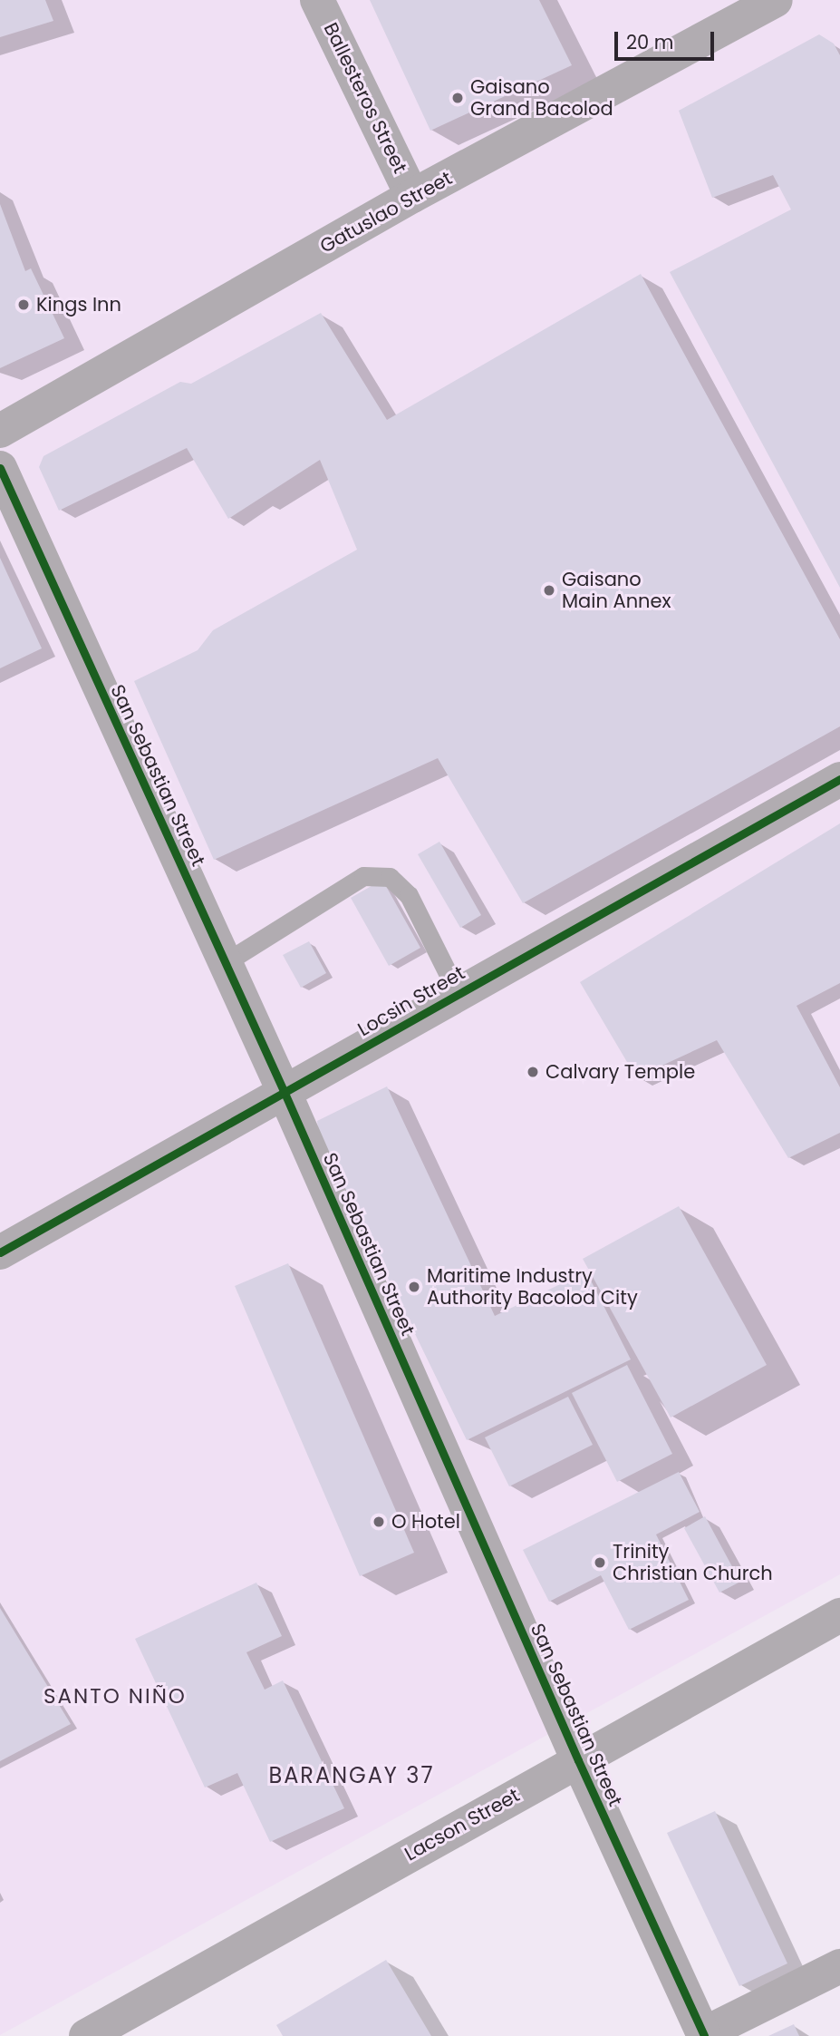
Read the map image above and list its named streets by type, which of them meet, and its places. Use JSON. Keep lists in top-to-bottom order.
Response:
{
  "streets": {
    "street": [
      "Ballesteros Street",
      "Gatuslao Street",
      "San Sebastian Street",
      "Locsin Street",
      "Lacson Street"
    ]
  },
  "crossings": [
    ["Ballesteros Street", "Gatuslao Street"],
    ["San Sebastian Street", "Locsin Street"],
    ["San Sebastian Street", "Lacson Street"]
  ],
  "districts": ["SANTO NIÑO", "BARANGAY 37"],
  "places": [
    "Gaisano Grand Bacolod",
    "Kings Inn",
    "Gaisano Main Annex",
    "Calvary Temple",
    "Maritime Industry Authority Bacolod City",
    "O Hotel",
    "Trinity Christian Church"
  ],
  "scale_bar": "20 m"
}
